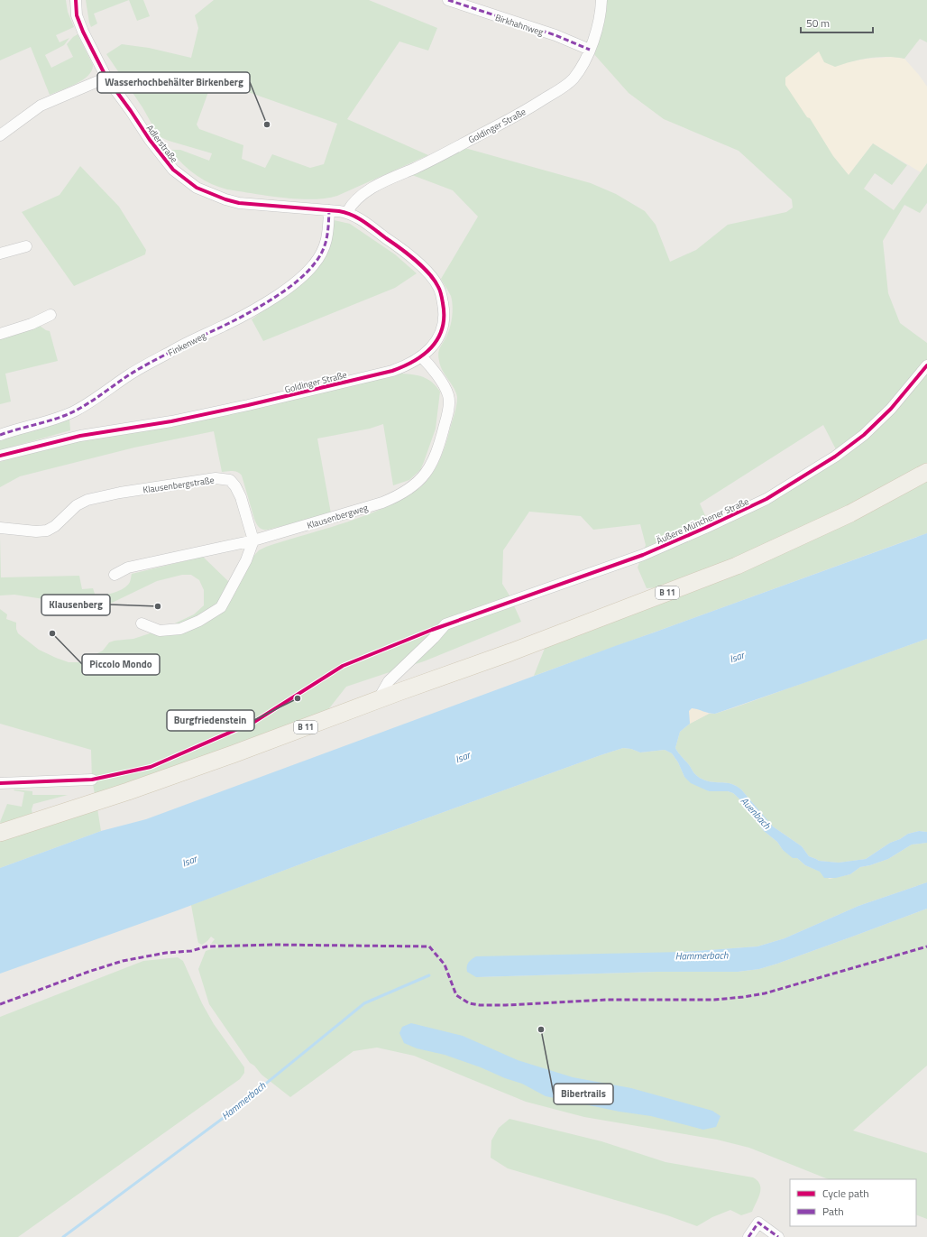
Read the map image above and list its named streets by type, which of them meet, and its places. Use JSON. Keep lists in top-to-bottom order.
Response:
{
  "streets": {
    "main road": ["B 11"],
    "street": [
      "Birkhahnweg",
      "Goldinger Straße",
      "Adlerstraße",
      "Finkenweg",
      "Klausenbergstraße",
      "Klausenbergweg",
      "Äußere Münchener Straße"
    ]
  },
  "crossings": [
    ["Birkhahnweg", "Goldinger Straße"],
    ["Goldinger Straße", "Adlerstraße"],
    ["Goldinger Straße", "Finkenweg"],
    ["Goldinger Straße", "Klausenbergweg"],
    ["Adlerstraße", "Finkenweg"],
    ["Klausenbergstraße", "Klausenbergweg"],
    ["Äußere Münchener Straße", "B 11"]
  ],
  "water": ["Isar", "Auenbach", "Hammerbach"],
  "places": [
    "Wasserhochbehälter Birkenberg",
    "Klausenberg",
    "Piccolo Mondo",
    "Burgfriedenstein",
    "Bibertrails"
  ],
  "legend": ["Cycle path", "Path"],
  "scale_bar": "50 m"
}
